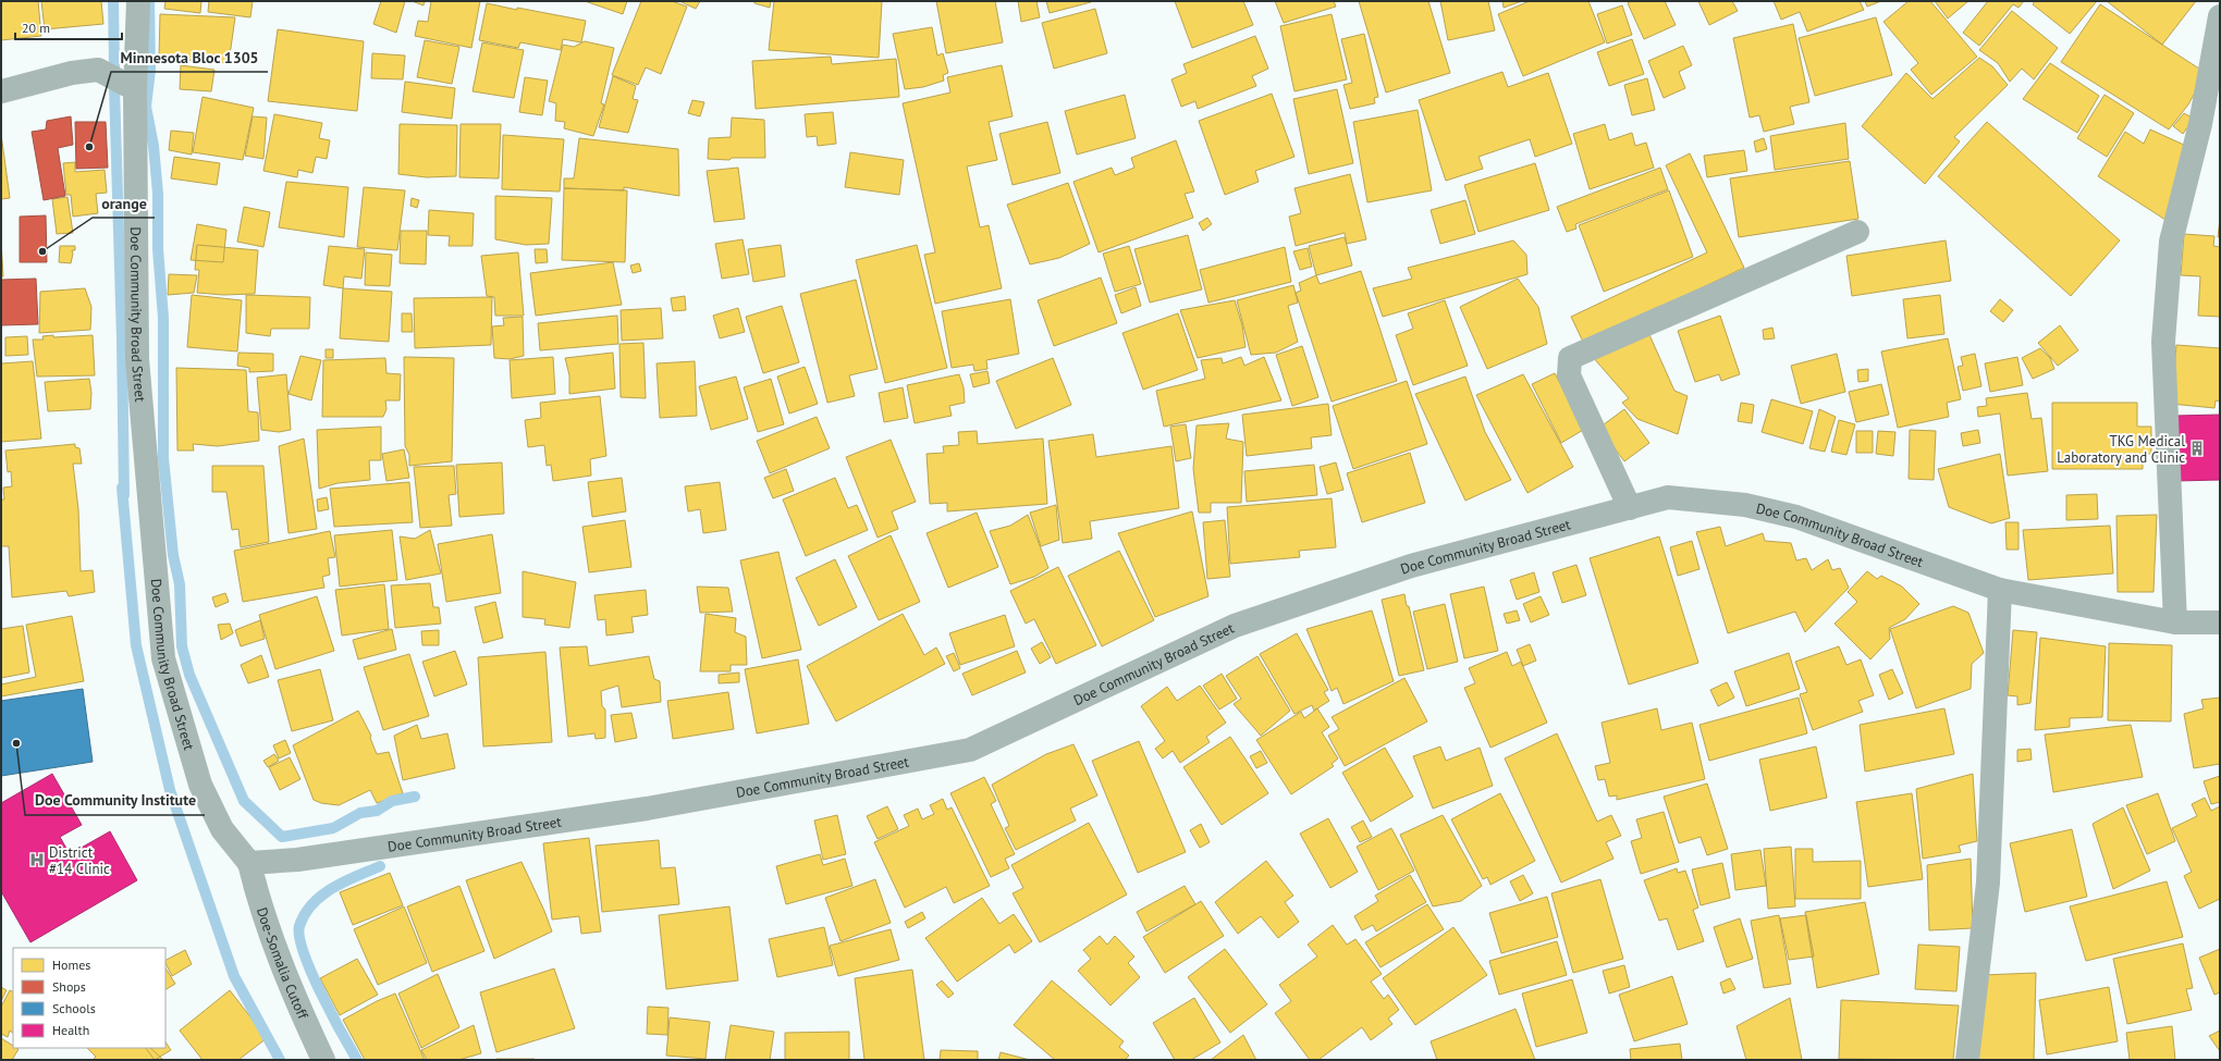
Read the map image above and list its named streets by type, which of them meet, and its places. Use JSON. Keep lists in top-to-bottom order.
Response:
{
  "streets": {
    "street": ["Doe Community Broad Street", "Doe-Somalia Cutoff"]
  },
  "crossings": [
    ["Doe Community Broad Street", "Doe-Somalia Cutoff"]
  ],
  "places": {
    "other": ["Minnesota Bloc 1305", "orange", "Doe Community Institute"],
    "building": ["TKG Medical Laboratory and Clinic"],
    "hospital": ["District #14 Clinic"]
  },
  "legend": [
    "Homes",
    "Shops",
    "Schools",
    "Health"
  ],
  "scale_bar": "20 m"
}
